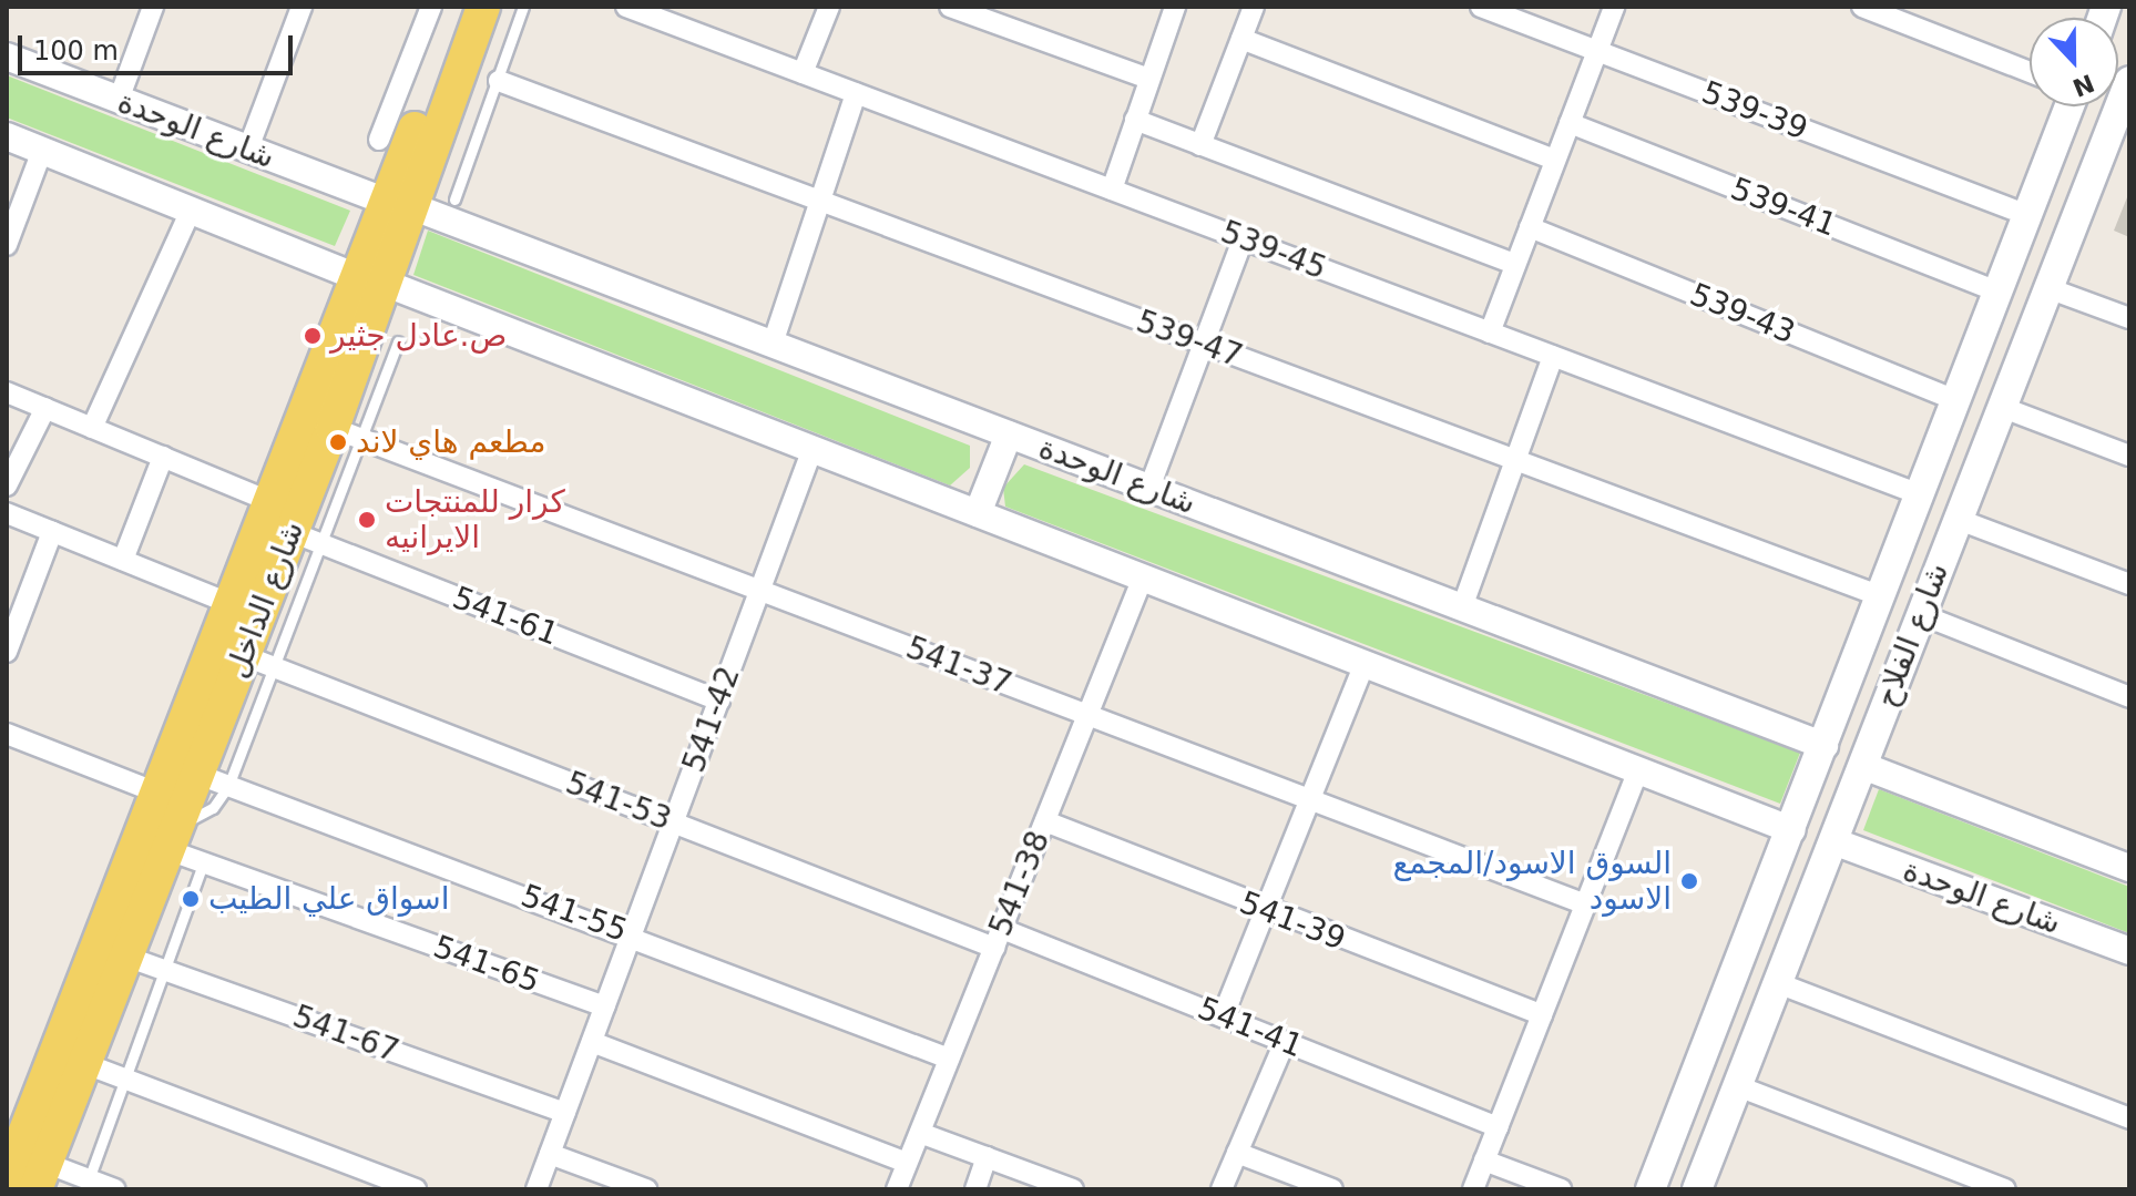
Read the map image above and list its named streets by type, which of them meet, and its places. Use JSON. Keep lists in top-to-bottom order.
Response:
{
  "streets": {
    "main road": ["شارع الداخل", "شارع الفلاح"],
    "street": [
      "539-39",
      "شارع الوحدة",
      "539-41",
      "539-45",
      "539-43",
      "539-47",
      "541-61",
      "541-37",
      "541-42",
      "541-53",
      "541-38",
      "541-55",
      "541-39",
      "541-65",
      "541-41",
      "541-67"
    ]
  },
  "crossings": [
    ["539-39", "شارع الفلاح"],
    ["شارع الوحدة", "شارع الداخل"],
    ["شارع الوحدة", "شارع الفلاح"],
    ["539-41", "شارع الفلاح"],
    ["539-45", "شارع الفلاح"],
    ["539-43", "شارع الفلاح"],
    ["539-47", "شارع الفلاح"],
    ["شارع الداخل", "541-61"],
    ["شارع الداخل", "541-37"],
    ["شارع الداخل", "541-53"],
    ["شارع الداخل", "541-55"],
    ["شارع الداخل", "541-65"],
    ["شارع الداخل", "541-67"],
    ["541-61", "541-42"],
    ["541-37", "541-42"],
    ["541-37", "541-38"],
    ["541-42", "541-53"],
    ["541-42", "541-55"],
    ["541-42", "541-65"],
    ["541-42", "541-67"],
    ["541-53", "541-38"],
    ["541-53", "541-41"],
    ["541-38", "541-55"],
    ["541-38", "541-39"],
    ["541-38", "541-41"]
  ],
  "places": [
    "ص.عادل جثير",
    "مطعم هاي لاند",
    "كرار للمنتجات الايرانيه",
    "السوق الاسود/المجمع الاسود",
    "اسواق علي الطيب"
  ],
  "scale_bar": "100 m",
  "north": "bottom"
}
